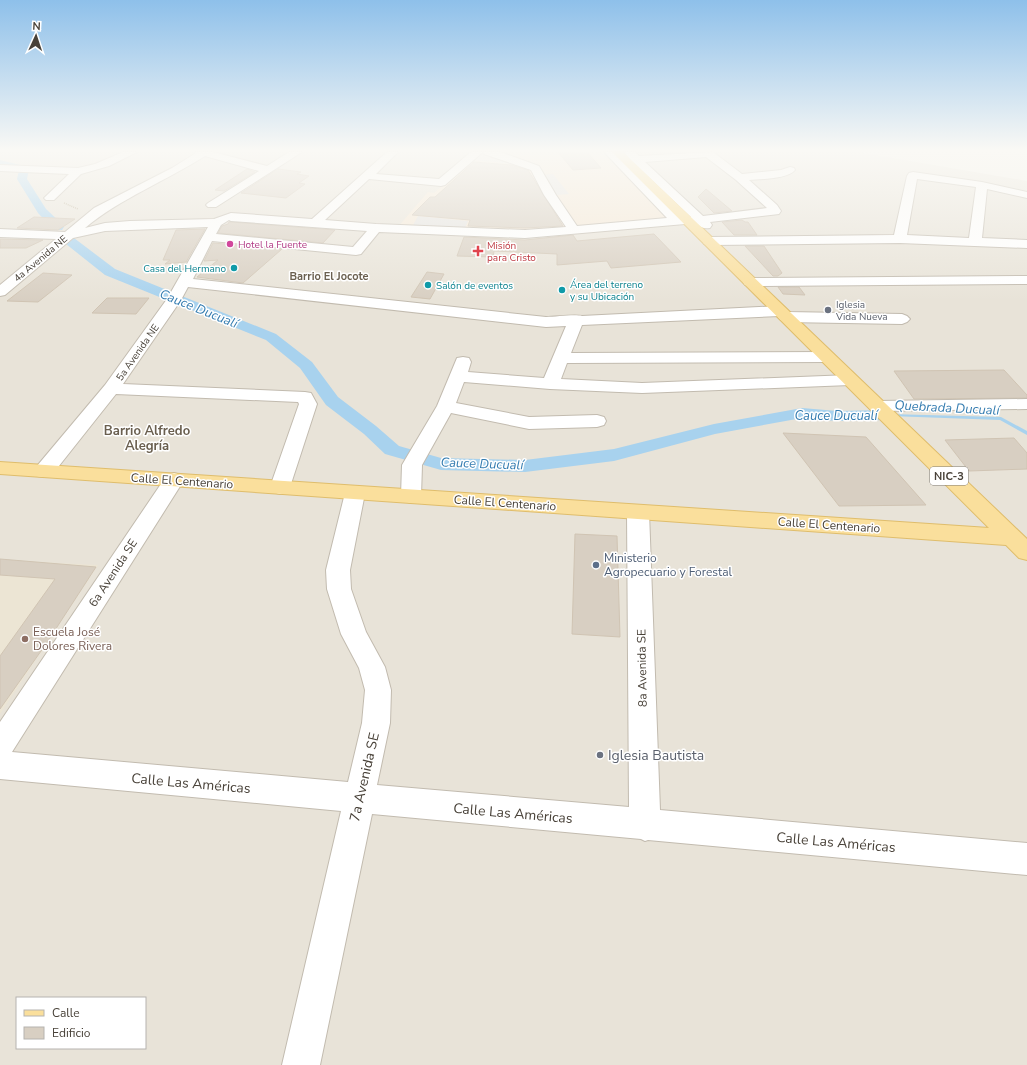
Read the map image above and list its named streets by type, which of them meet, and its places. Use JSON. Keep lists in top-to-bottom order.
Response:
{
  "streets": {
    "main road": ["NIC-3", "Calle El Centenario"],
    "street": [
      "4a Avenida NE",
      "5a Avenida NE",
      "6a Avenida SE",
      "8a Avenida SE",
      "7a Avenida SE",
      "Calle Las Américas"
    ]
  },
  "crossings": [
    ["5a Avenida NE", "Calle El Centenario"],
    ["NIC-3", "Calle El Centenario"],
    ["Calle El Centenario", "6a Avenida SE"],
    ["Calle El Centenario", "8a Avenida SE"],
    ["Calle El Centenario", "7a Avenida SE"],
    ["8a Avenida SE", "Calle Las Américas"],
    ["7a Avenida SE", "Calle Las Américas"]
  ],
  "districts": ["Barrio El Jocote", "Barrio Alfredo Alegría"],
  "water": ["Cauce Ducualí", "Quebrada Ducualí"],
  "places": {
    "other": [
      "Hotel la Fuente",
      "Casa del Hermano",
      "Salón de eventos",
      "Área del terreno y su Ubicación",
      "Iglesia Vida Nueva",
      "Ministerio Agropecuario y Forestal",
      "Escuela José Dolores Rivera",
      "Iglesia Bautista"
    ],
    "health": ["Misión para Cristo"]
  },
  "legend": ["Calle", "Edificio"],
  "north": "top"
}
